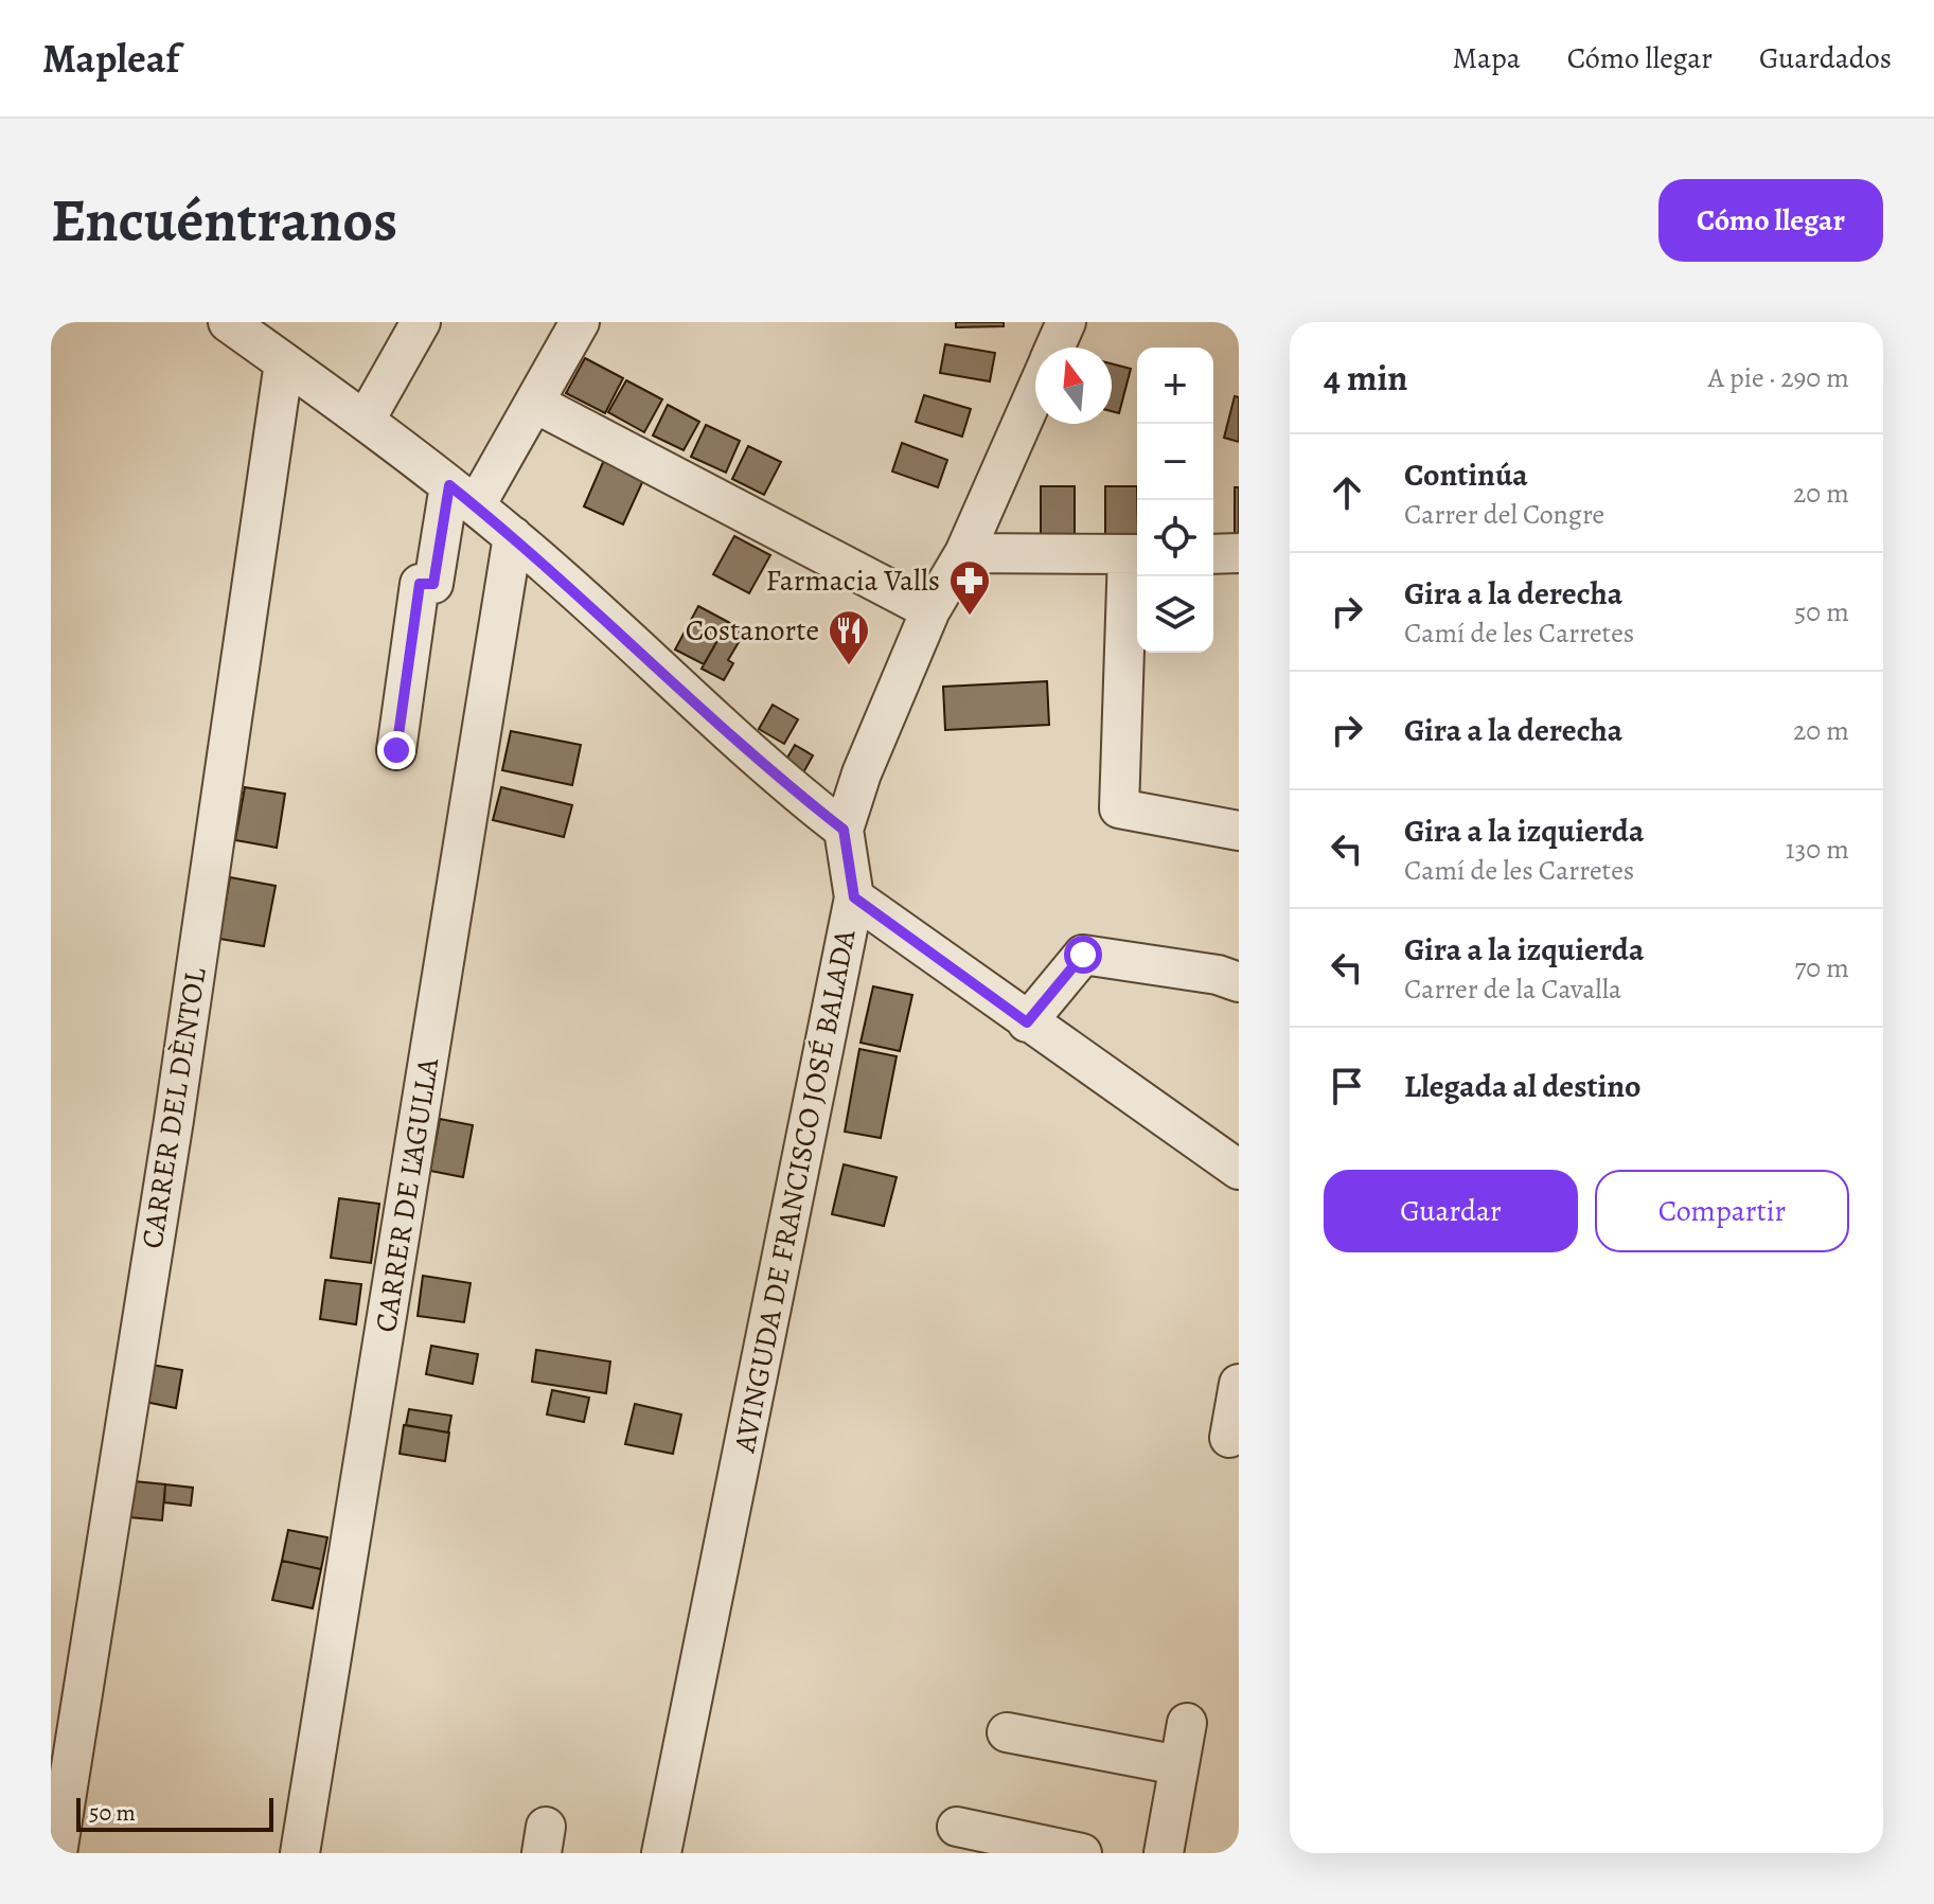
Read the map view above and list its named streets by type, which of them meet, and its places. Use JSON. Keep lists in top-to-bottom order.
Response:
{
  "streets": {
    "street": ["CARRER DEL DÈNTOL", "AVINGUDA DE FRANCISCO JOSÉ BALADA", "CARRER DE L'AGULLA"]
  },
  "places": {
    "pharmacy": ["Farmacia Valls"],
    "restaurant": ["Costanorte"]
  },
  "scale_bar": "50 m",
  "north": "top",
  "page": {
    "header": "Mapleaf",
    "nav": ["Mapa", "Cómo llegar", "Guardados"],
    "buttons": [
      "Cómo llegar",
      ["Guardar", "Compartir"]
    ],
    "title": "Encuéntranos",
    "heading": ["4 min", "A pie · 290 m"],
    "map_buttons": ["+", "−"],
    "list": [
      ["Continúa", "Carrer del Congre", "20 m"],
      ["Gira a la derecha", "Camí de les Carretes", "50 m"],
      ["Gira a la derecha", "20 m"],
      ["Gira a la izquierda", "Camí de les Carretes", "130 m"],
      ["Gira a la izquierda", "Carrer de la Cavalla", "70 m"],
      "Llegada al destino"
    ],
    "scale": "50 m"
  }
}
